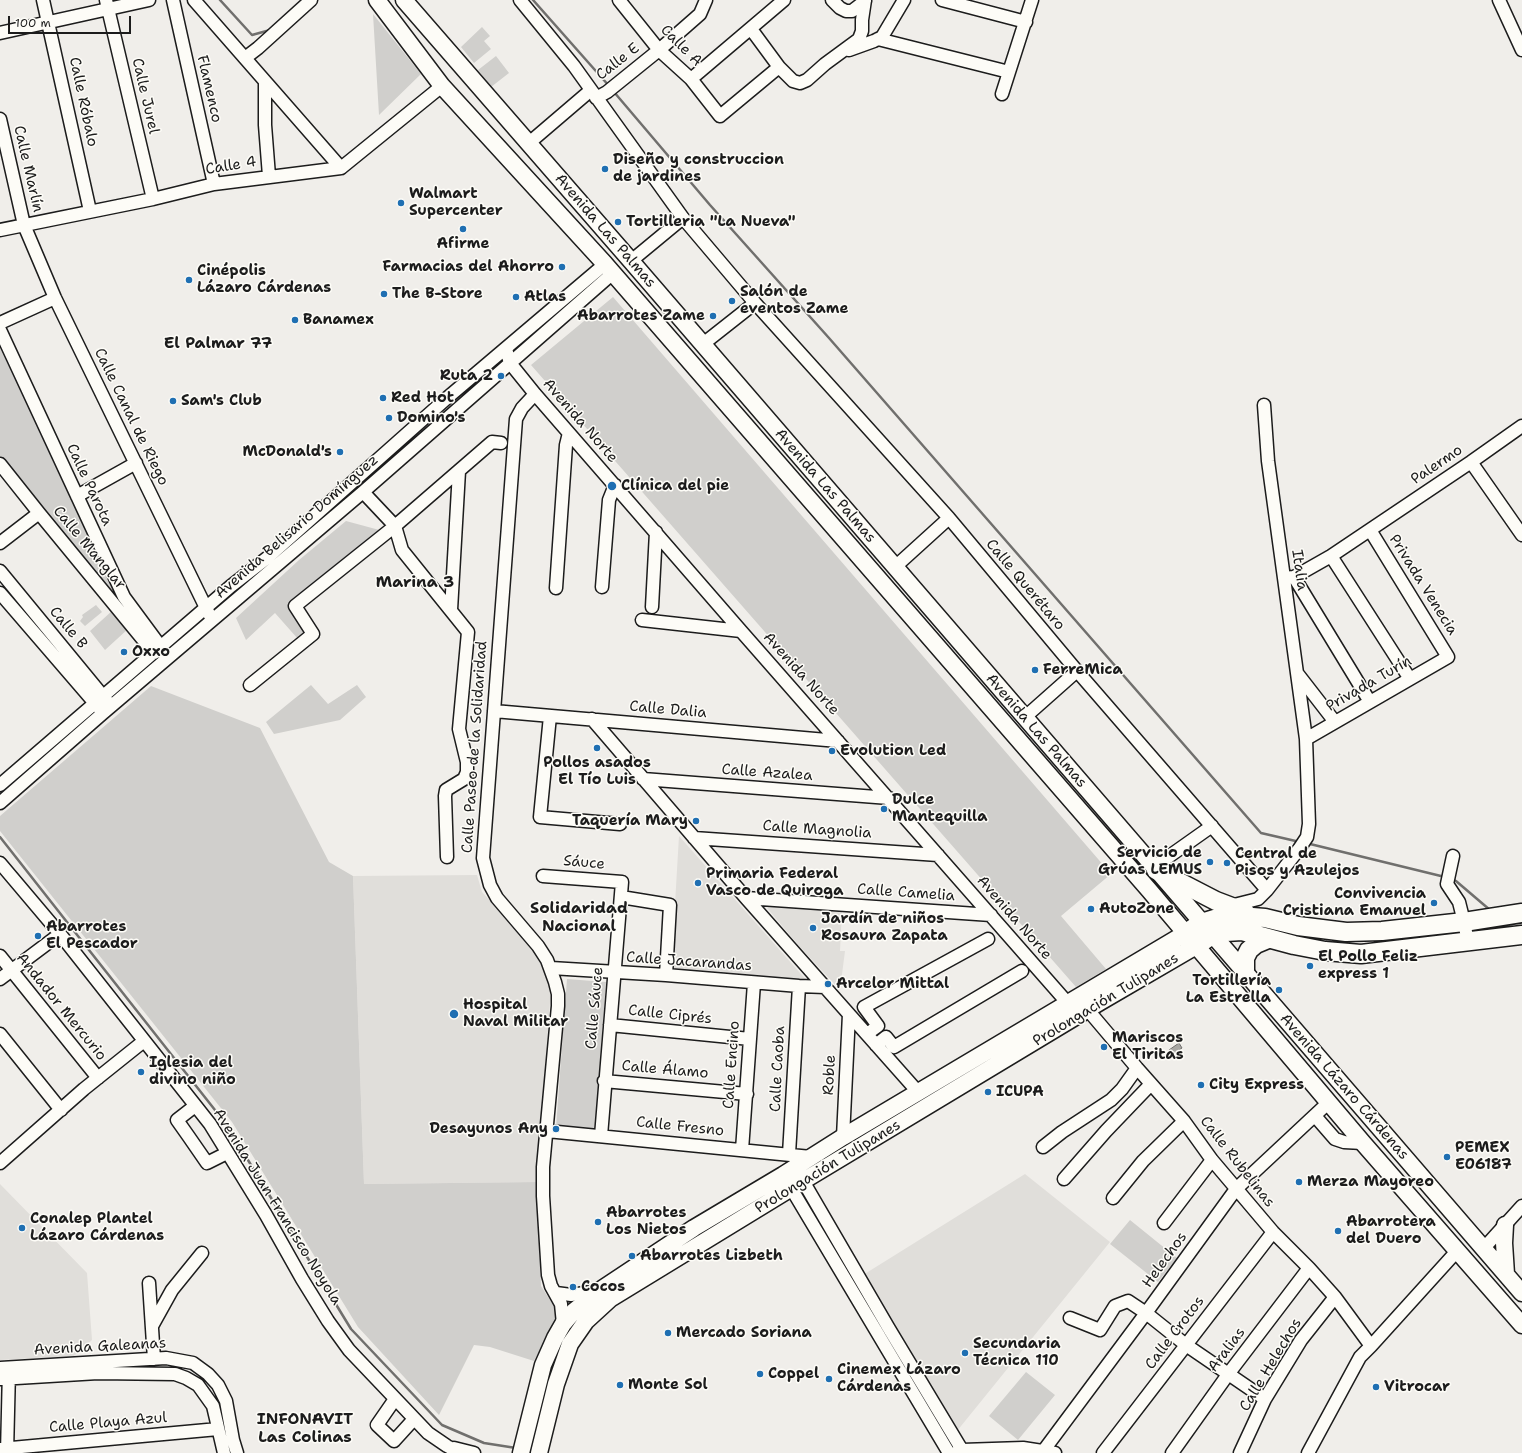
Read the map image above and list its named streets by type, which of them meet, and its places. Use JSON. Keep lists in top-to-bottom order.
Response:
{
  "streets": {
    "main road": ["Avenida Las Palmas", "Prolongación Tulipanes", "Avenida Lázaro Cárdenas"],
    "street": [
      "Calle A",
      "Calle E",
      "Flamenco",
      "Calle Jurel",
      "Calle Róbalo",
      "Calle 4",
      "Calle Marlín",
      "Calle Canal de Riego",
      "Avenida Norte",
      "Palermo",
      "Calle Parota",
      "Avenida Belisario Domínguez",
      "Calle Manglar",
      "Italia",
      "Calle Querétaro",
      "Privada Venecia",
      "Calle B",
      "Privada Turín",
      "Calle Dalia",
      "Calle Paseo de la Solidaridad",
      "Calle Azalea",
      "Calle Magnolia",
      "Sáuce",
      "Calle Camelia",
      "Calle Jacarandas",
      "Andador Mercurio",
      "Calle Sáuce",
      "Calle Ciprés",
      "Calle Encino",
      "Calle Caoba",
      "Calle Álamo",
      "Roble",
      "Calle Fresno",
      "Calle Rubelinas",
      "Avenida Juan Francisco Noyola",
      "Helechos",
      "Calle Crotos",
      "Avenida Galeanas",
      "Aralias",
      "Calle Helechos",
      "Calle Playa Azul"
    ]
  },
  "crossings": [
    ["Calle A", "Calle E"],
    ["Calle E", "Avenida Las Palmas"],
    ["Calle E", "Calle Querétaro"],
    ["Flamenco", "Calle 4"],
    ["Calle Jurel", "Calle 4"],
    ["Calle Róbalo", "Calle 4"],
    ["Calle 4", "Calle Marlín"],
    ["Calle 4", "Calle Canal de Riego"],
    ["Calle Marlín", "Calle Canal de Riego"],
    ["Avenida Las Palmas", "Avenida Belisario Domínguez"],
    ["Avenida Las Palmas", "Prolongación Tulipanes"],
    ["Avenida Las Palmas", "Avenida Lázaro Cárdenas"],
    ["Calle Canal de Riego", "Avenida Belisario Domínguez"],
    ["Avenida Norte", "Avenida Belisario Domínguez"],
    ["Avenida Norte", "Calle Dalia"],
    ["Avenida Norte", "Calle Paseo de la Solidaridad"],
    ["Avenida Norte", "Calle Azalea"],
    ["Avenida Norte", "Calle Magnolia"],
    ["Avenida Norte", "Calle Camelia"],
    ["Avenida Norte", "Prolongación Tulipanes"],
    ["Avenida Norte", "Calle Rubelinas"],
    ["Palermo", "Italia"],
    ["Palermo", "Privada Venecia"],
    ["Calle Parota", "Calle Manglar"],
    ["Avenida Belisario Domínguez", "Calle Manglar"],
    ["Avenida Belisario Domínguez", "Calle B"],
    ["Italia", "Calle Querétaro"],
    ["Italia", "Privada Turín"],
    ["Privada Venecia", "Privada Turín"],
    ["Calle Dalia", "Calle Paseo de la Solidaridad"],
    ["Calle Paseo de la Solidaridad", "Calle Jacarandas"],
    ["Calle Paseo de la Solidaridad", "Prolongación Tulipanes"],
    ["Calle Paseo de la Solidaridad", "Calle Fresno"],
    ["Sáuce", "Calle Sáuce"],
    ["Calle Jacarandas", "Calle Sáuce"],
    ["Calle Jacarandas", "Calle Encino"],
    ["Calle Jacarandas", "Calle Caoba"],
    ["Prolongación Tulipanes", "Calle Caoba"],
    ["Prolongación Tulipanes", "Roble"],
    ["Prolongación Tulipanes", "Avenida Lázaro Cárdenas"],
    ["Prolongación Tulipanes", "Calle Fresno"],
    ["Prolongación Tulipanes", "Calle Rubelinas"],
    ["Calle Sáuce", "Calle Ciprés"],
    ["Calle Sáuce", "Calle Álamo"],
    ["Calle Sáuce", "Calle Fresno"],
    ["Calle Ciprés", "Calle Encino"],
    ["Calle Encino", "Calle Álamo"],
    ["Calle Encino", "Calle Fresno"],
    ["Calle Caoba", "Calle Fresno"],
    ["Avenida Lázaro Cárdenas", "Helechos"],
    ["Calle Rubelinas", "Helechos"],
    ["Calle Rubelinas", "Calle Crotos"],
    ["Calle Rubelinas", "Aralias"],
    ["Calle Rubelinas", "Calle Helechos"],
    ["Avenida Galeanas", "Calle Playa Azul"]
  ],
  "districts": [
    "El Palmar 77",
    "Marina 3",
    "Solidaridad Nacional",
    "INFONAVIT Las Colinas"
  ],
  "places": [
    "Diseño y construccion de jardines",
    "Walmart Supercenter",
    "Tortilleria \"La Nueva\"",
    "Afirme",
    "Farmacias del Ahorro",
    "Cinépolis Lázaro Cárdenas",
    "The B-Store",
    "Atlas",
    "Salón de eventos Zame",
    "Abarrotes Zame",
    "Banamex",
    "Ruta 2",
    "Red Hot",
    "Sam's Club",
    "Domino's",
    "McDonald's",
    "Clínica del pie",
    "Oxxo",
    "FerreMica",
    "Pollos asados El Tío Luis",
    "Evolution Led",
    "Dulce Mantequilla",
    "Taquería Mary",
    "Servicio de Grúas LEMUS",
    "Central de Pisos y Azulejos",
    "Primaria Federal Vasco de Quiroga",
    "Convivencia Cristiana Emanuel",
    "AutoZone",
    "Jardín de niños Rosaura Zapata",
    "Abarrotes El Pescador",
    "El Pollo Feliz express 1",
    "Arcelor Mittal",
    "Tortillería La Estrella",
    "Hospital Naval Militar",
    "Mariscos El Tiritas",
    "Iglesia del divino niño",
    "City Express",
    "ICUPA",
    "Desayunos Any",
    "PEMEX E06187",
    "Merza Mayoreo",
    "Abarrotes Los Nietos",
    "Conalep Plantel Lázaro Cárdenas",
    "Abarrotera del Duero",
    "Abarrotes Lizbeth",
    "Cocos",
    "Mercado Soriana",
    "Secundaria Técnica 110",
    "Coppel",
    "Cinemex Lázaro Cárdenas",
    "Monte Sol",
    "Vitrocar"
  ],
  "scale_bar": "100 m"
}
